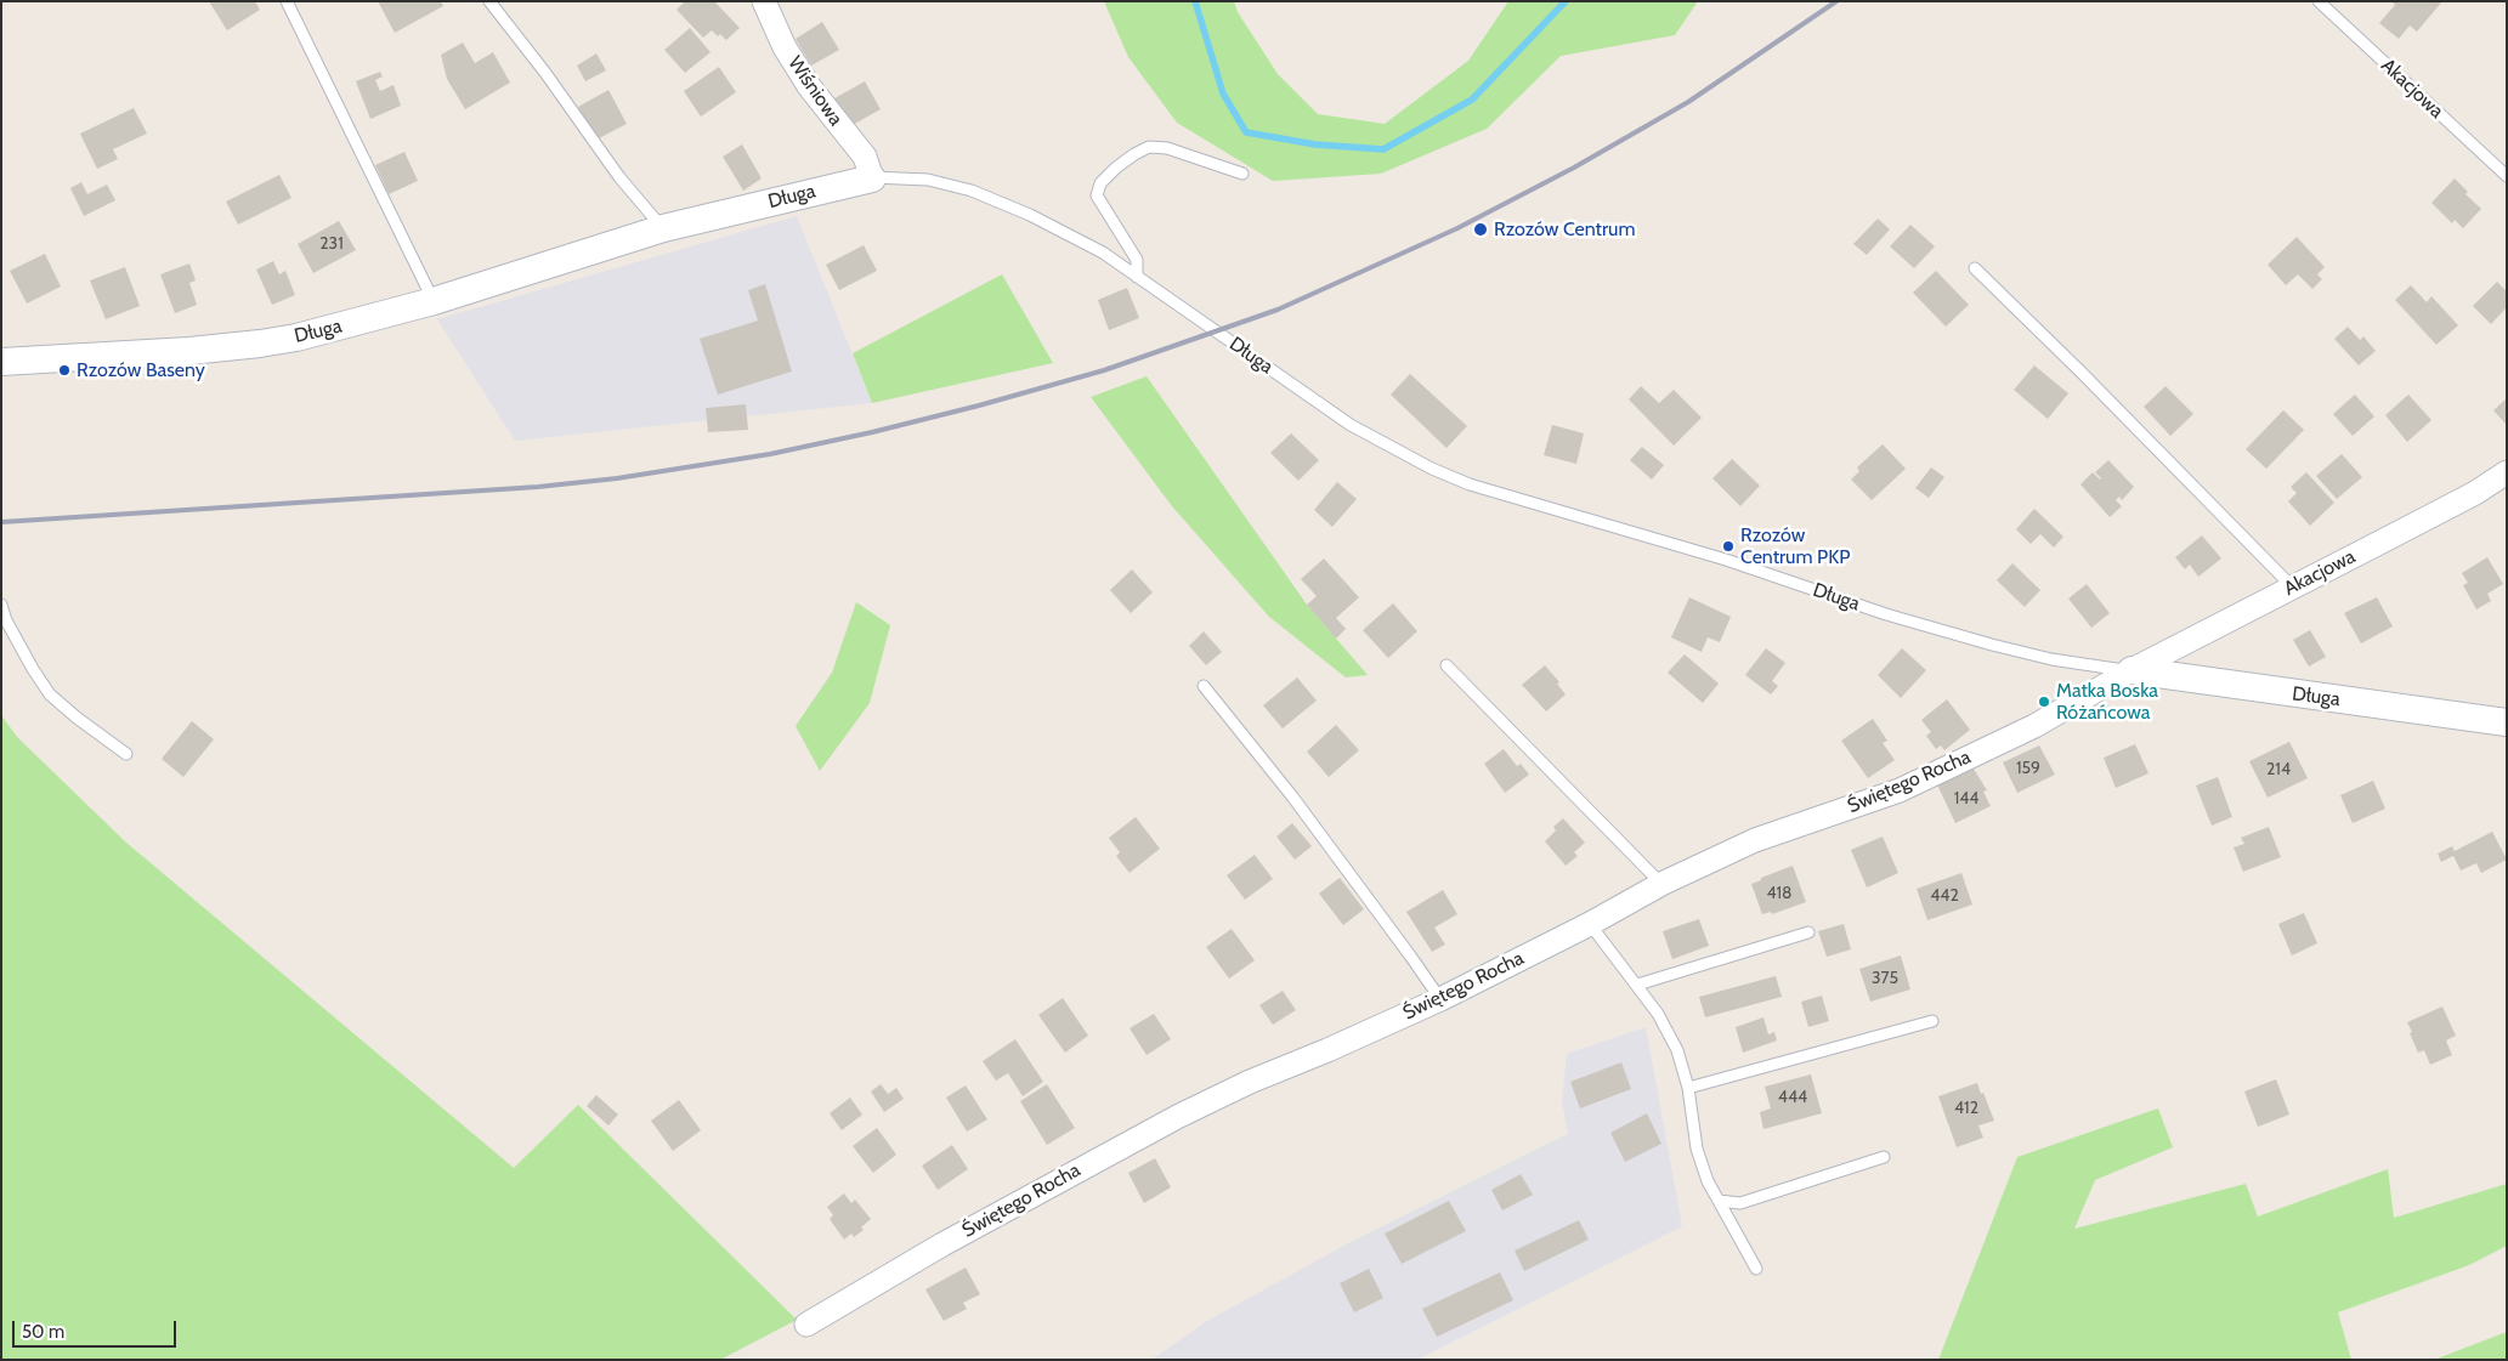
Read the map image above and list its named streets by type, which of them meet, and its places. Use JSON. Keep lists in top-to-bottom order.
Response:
{
  "streets": {
    "street": [
      "Akacjowa",
      "Wiśniowa",
      "Długa",
      "Świętego Rocha"
    ]
  },
  "crossings": [
    ["Akacjowa", "Długa"],
    ["Akacjowa", "Świętego Rocha"],
    ["Wiśniowa", "Długa"],
    ["Długa", "Świętego Rocha"]
  ],
  "places": [
    "Rzozów Centrum",
    "Rzozów Baseny",
    "Rzozów Centrum PKP",
    "Matka Boska Różańcowa"
  ],
  "house_numbers": [
    "231",
    "159",
    "214",
    "144",
    "418",
    "442",
    "375",
    "444",
    "412"
  ],
  "scale_bar": "50 m"
}
